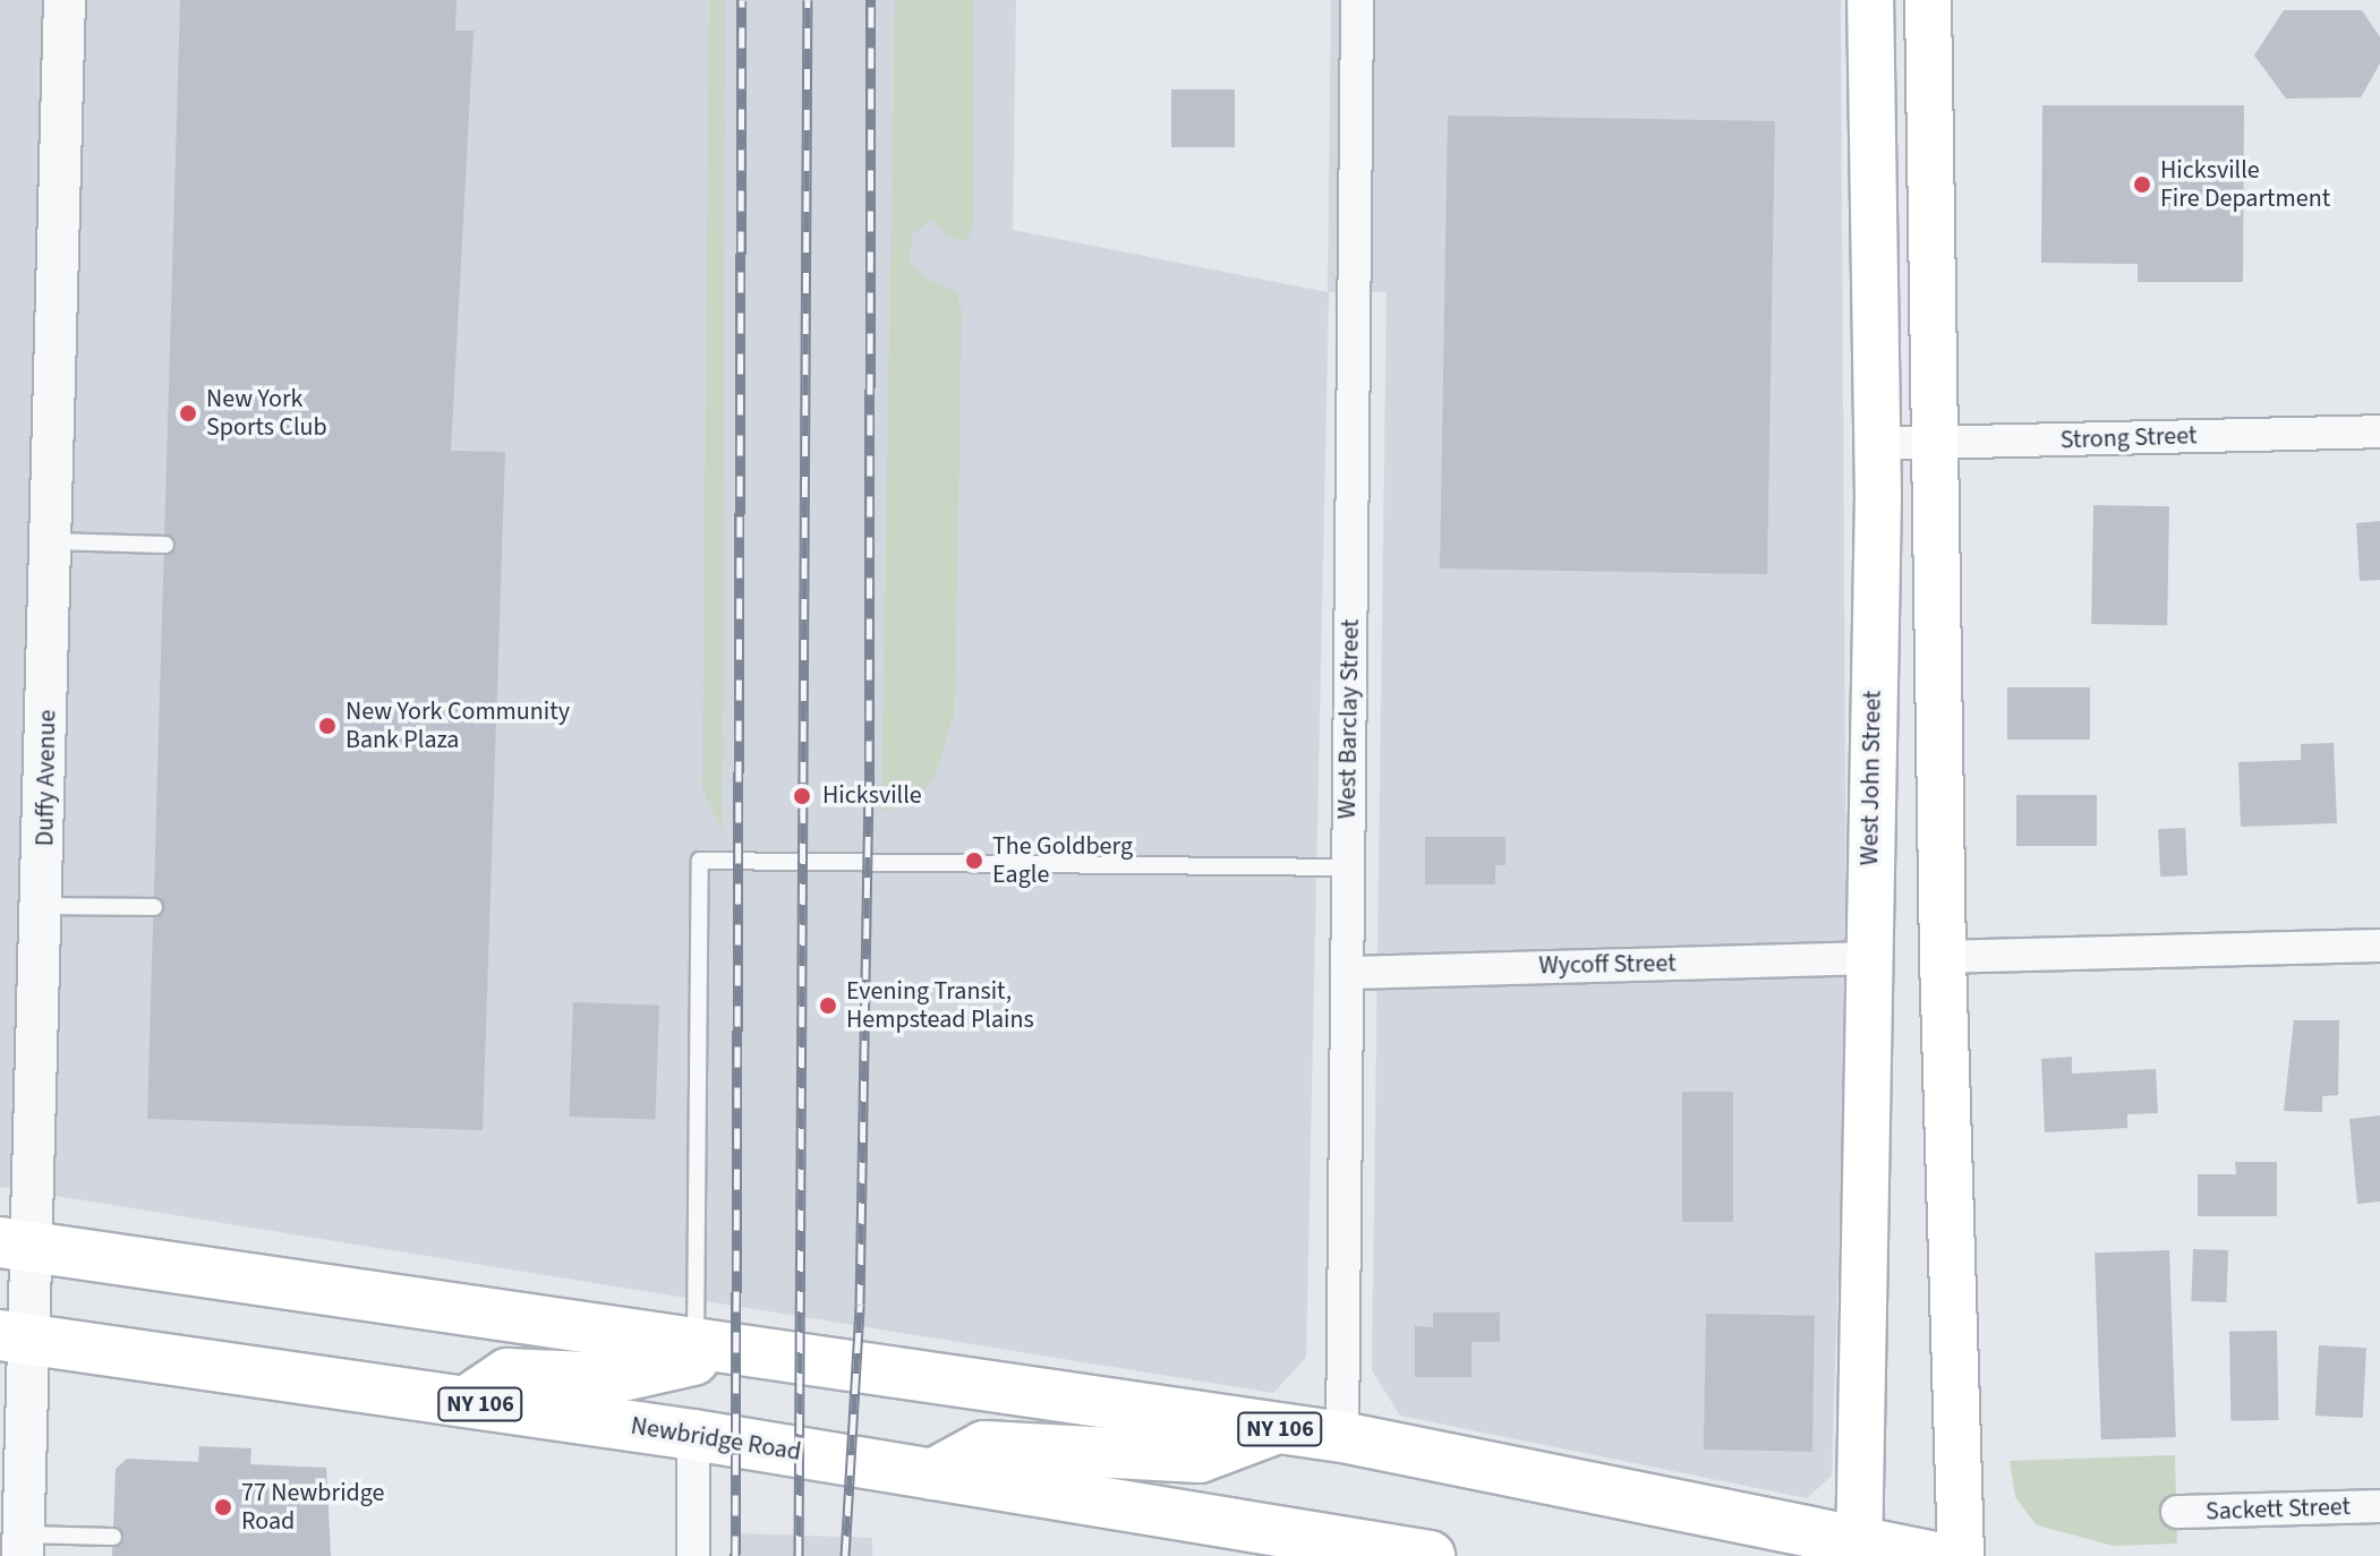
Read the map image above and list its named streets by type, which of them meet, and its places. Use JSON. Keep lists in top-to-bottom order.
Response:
{
  "streets": {
    "main road": ["West John Street", "NY 106", "Newbridge Road"],
    "street": [
      "Strong Street",
      "West Barclay Street",
      "Duffy Avenue",
      "Wycoff Street",
      "Sackett Street"
    ]
  },
  "crossings": [
    ["Strong Street", "West John Street"],
    ["West Barclay Street", "Wycoff Street"],
    ["West Barclay Street", "NY 106"],
    ["Duffy Avenue", "NY 106"],
    ["Duffy Avenue", "Newbridge Road"],
    ["West John Street", "Wycoff Street"],
    ["West John Street", "NY 106"]
  ],
  "places": [
    "Hicksville Fire Department",
    "New York Sports Club",
    "New York Community Bank Plaza",
    "Hicksville",
    "The Goldberg Eagle",
    "Evening Transit, Hempstead Plains",
    "77 Newbridge Road"
  ]
}
